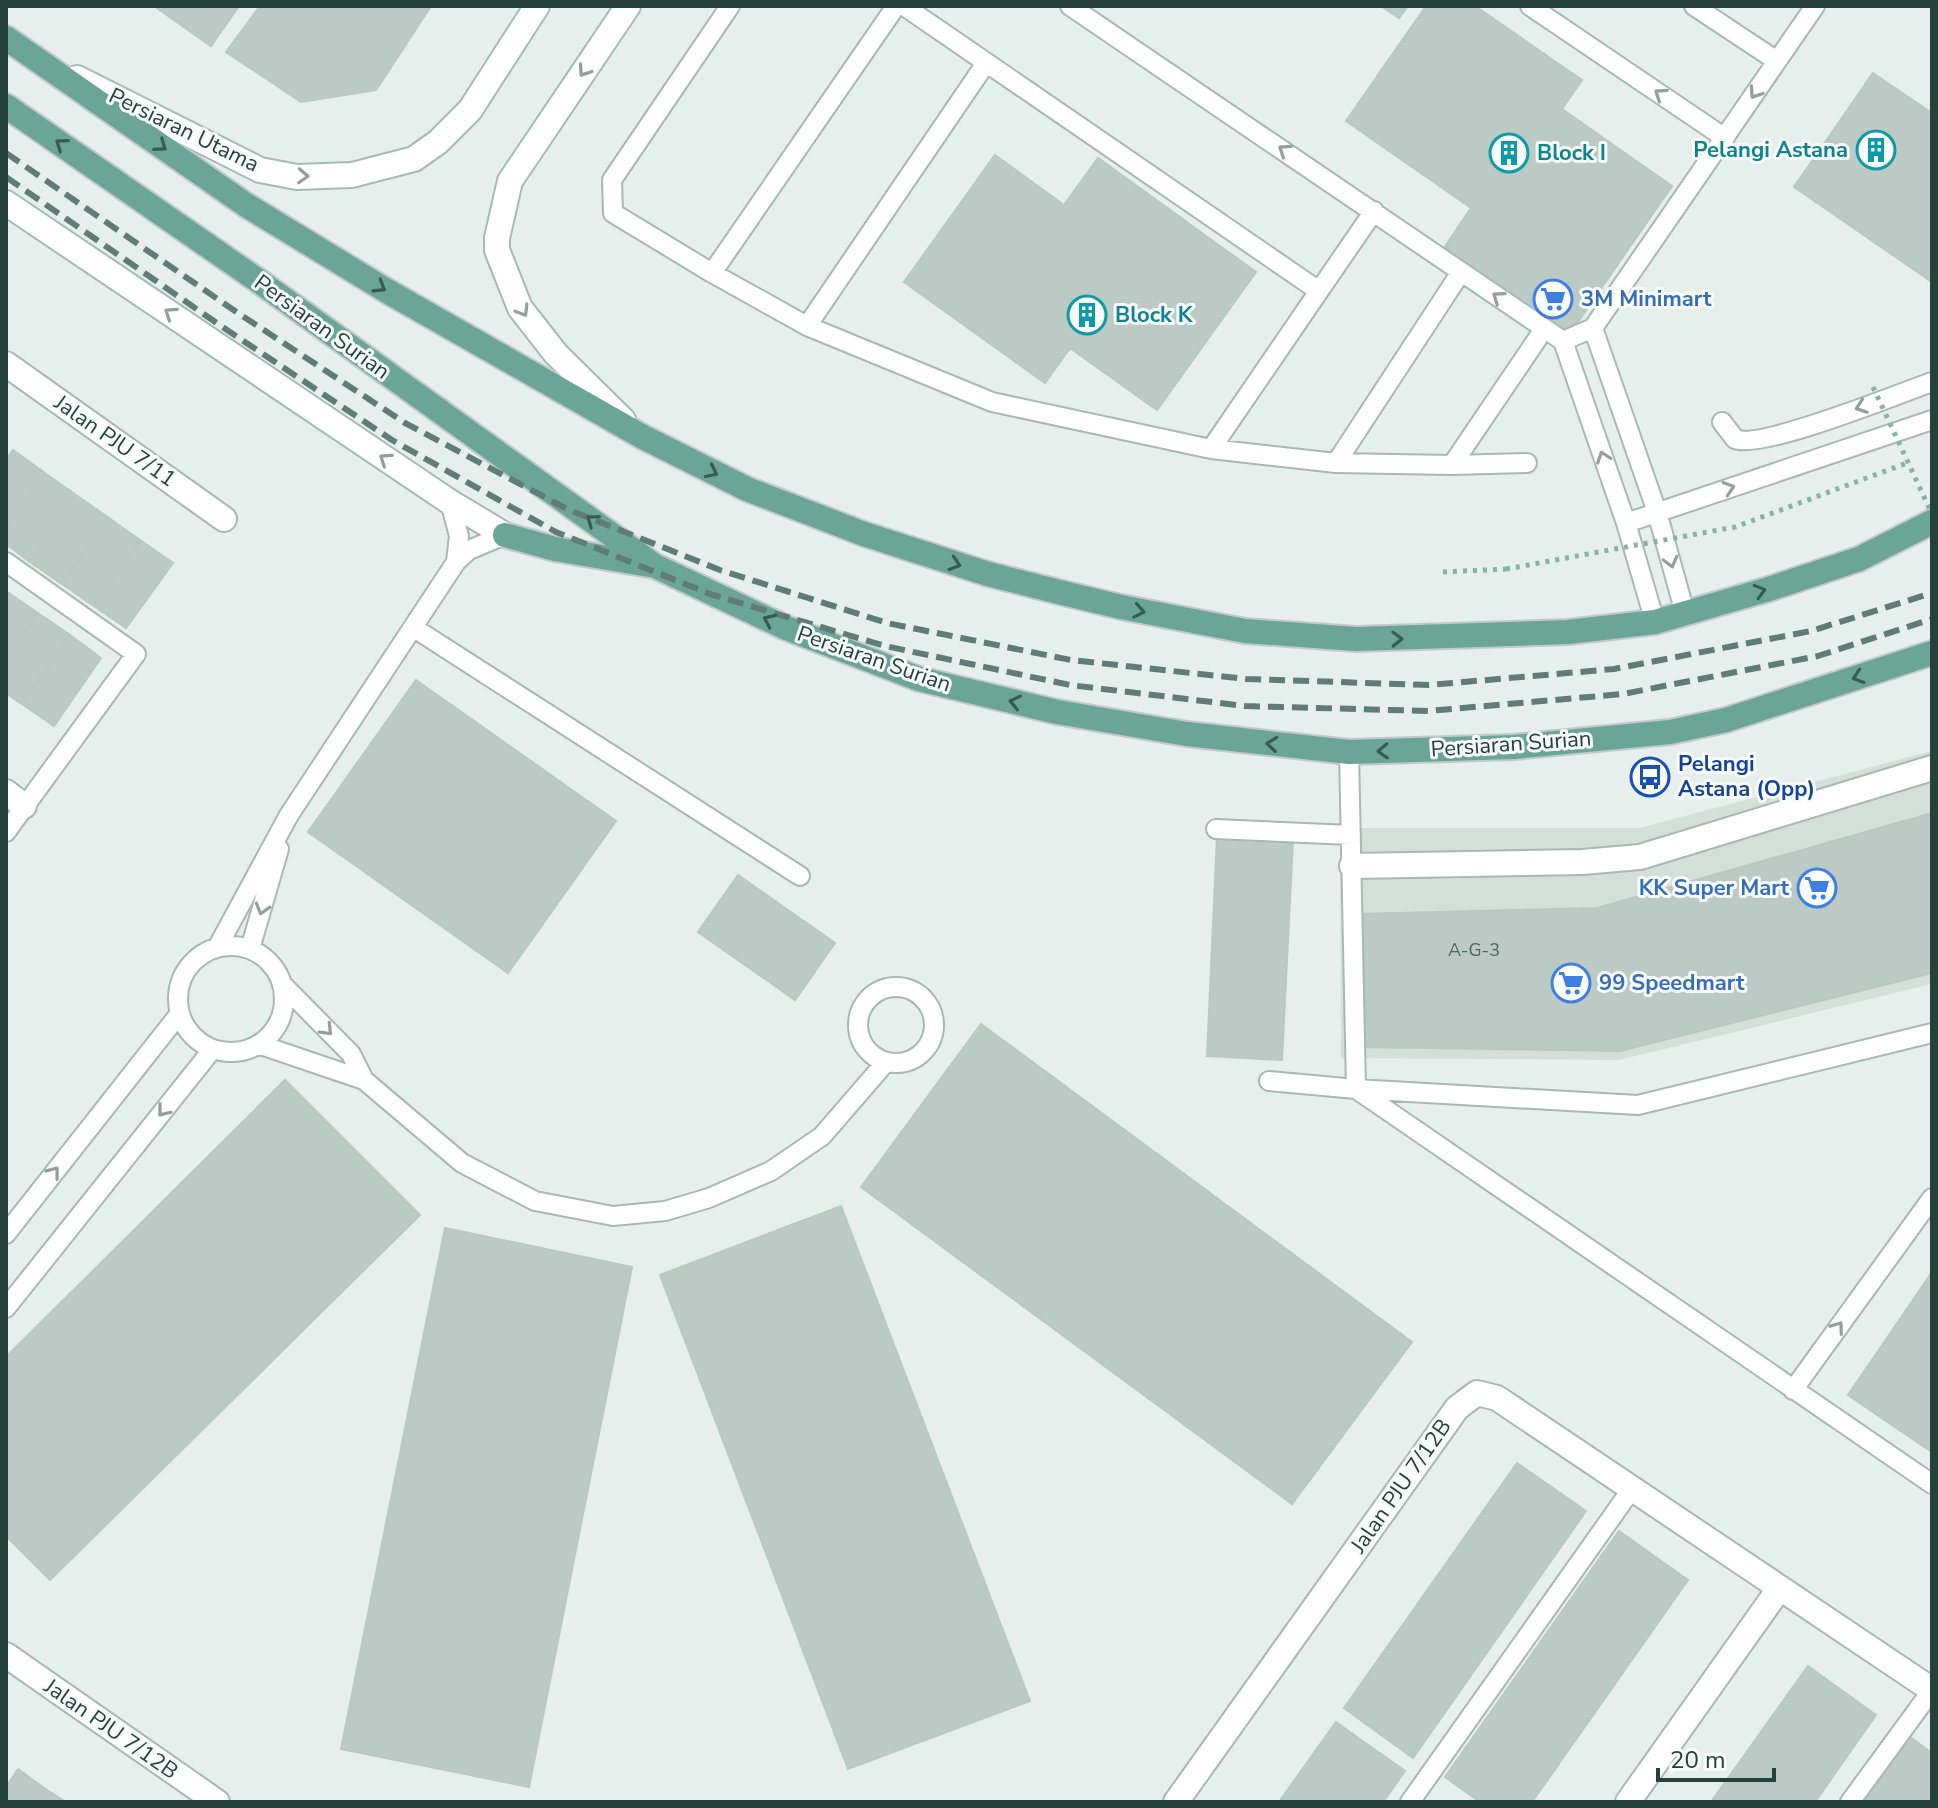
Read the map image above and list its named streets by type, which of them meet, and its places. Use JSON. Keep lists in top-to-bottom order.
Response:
{
  "streets": {
    "main road": ["Persiaran Surian"],
    "street": ["Persiaran Utama", "Jalan PJU 7/11", "Jalan PJU 7/12B"]
  },
  "one_way": ["Persiaran Utama"],
  "places": {
    "building": ["Pelangi Astana", "Block I", "Block K"],
    "supermarket": ["3M Minimart", "KK Super Mart", "99 Speedmart"],
    "bus stop": ["Pelangi Astana (Opp)"]
  },
  "house_numbers": ["A-G-3"],
  "scale_bar": "20 m"
}
